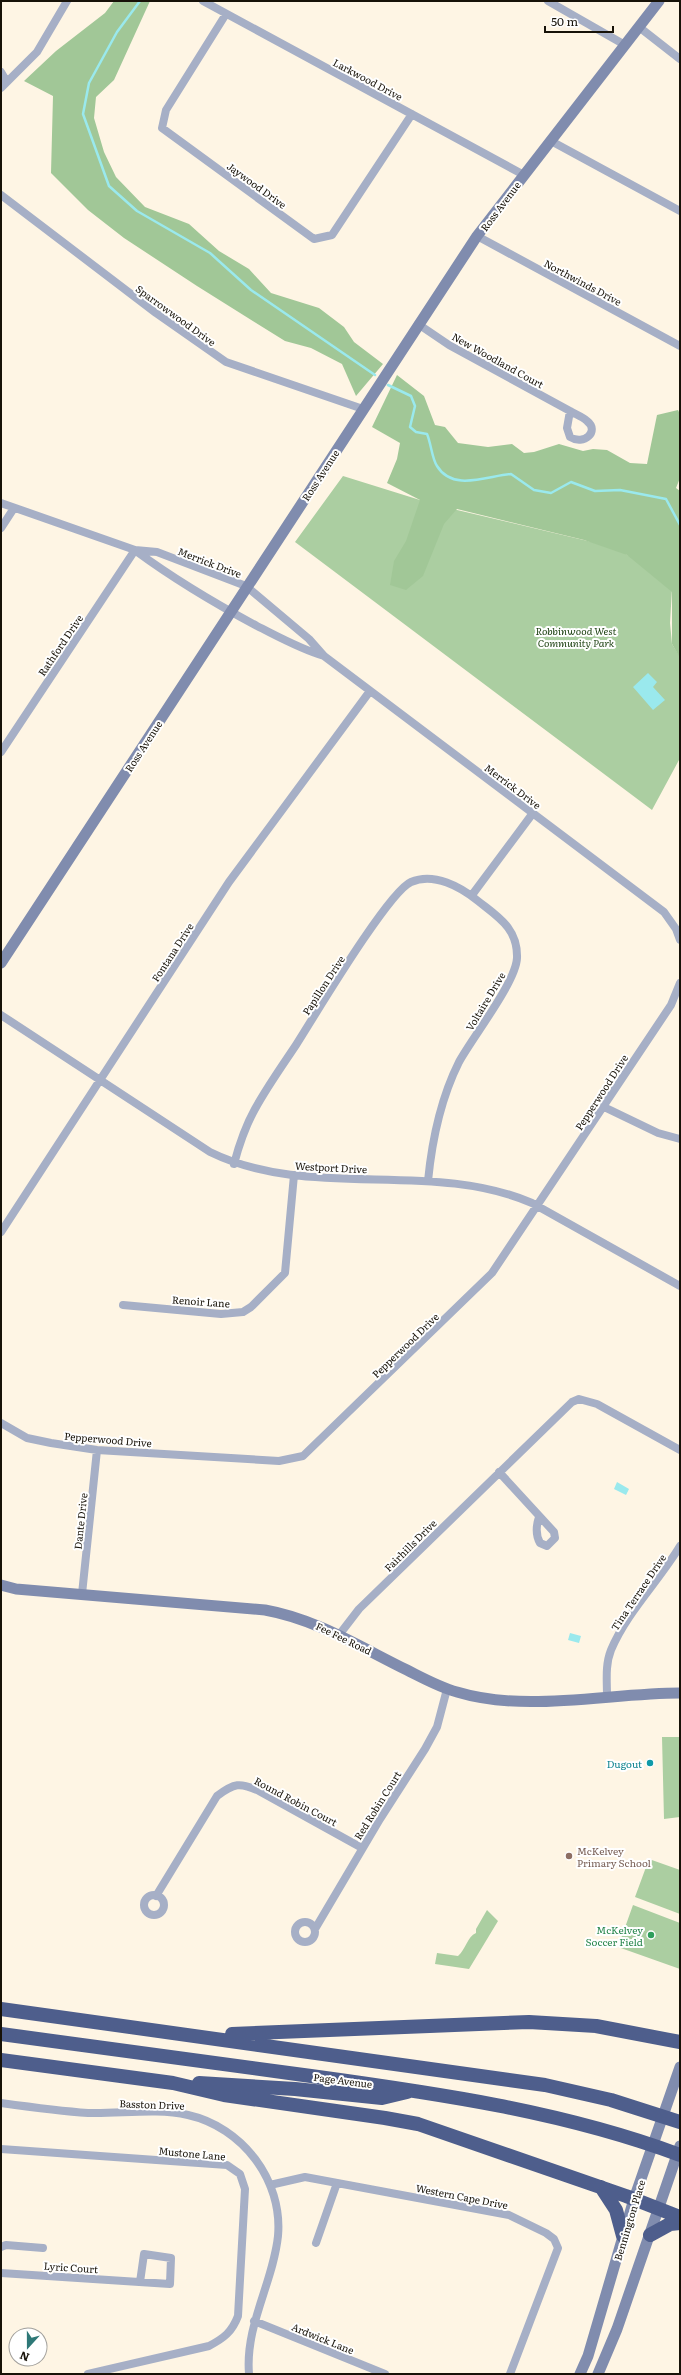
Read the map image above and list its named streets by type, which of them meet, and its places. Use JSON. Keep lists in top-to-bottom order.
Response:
{
  "streets": {
    "highway": ["Page Avenue"],
    "street": [
      "Larkwood Drive",
      "Jaywood Drive",
      "Ross Avenue",
      "Northwinds Drive",
      "Sparrowwood Drive",
      "New Woodland Court",
      "Merrick Drive",
      "Rathford Drive",
      "Fontana Drive",
      "Papillon Drive",
      "Voltaire Drive",
      "Pepperwood Drive",
      "Westport Drive",
      "Renoir Lane",
      "Dante Drive",
      "Fairhills Drive",
      "Tina Terrace Drive",
      "Fee Fee Road",
      "Round Robin Court",
      "Red Robin Court",
      "Basston Drive",
      "Mustone Lane",
      "Western Cape Drive",
      "Bennington Place",
      "Lyric Court",
      "Ardwick Lane"
    ]
  },
  "crossings": [
    ["Larkwood Drive", "Jaywood Drive"],
    ["Larkwood Drive", "Ross Avenue"],
    ["Ross Avenue", "Northwinds Drive"],
    ["Ross Avenue", "Sparrowwood Drive"],
    ["Ross Avenue", "New Woodland Court"],
    ["Ross Avenue", "Merrick Drive"],
    ["Merrick Drive", "Rathford Drive"],
    ["Merrick Drive", "Fontana Drive"],
    ["Fontana Drive", "Westport Drive"],
    ["Papillon Drive", "Voltaire Drive"],
    ["Papillon Drive", "Westport Drive"],
    ["Voltaire Drive", "Westport Drive"],
    ["Pepperwood Drive", "Westport Drive"],
    ["Pepperwood Drive", "Dante Drive"],
    ["Westport Drive", "Renoir Lane"],
    ["Dante Drive", "Fee Fee Road"],
    ["Fairhills Drive", "Fee Fee Road"],
    ["Tina Terrace Drive", "Fee Fee Road"],
    ["Fee Fee Road", "Red Robin Court"],
    ["Round Robin Court", "Red Robin Court"],
    ["Basston Drive", "Western Cape Drive"],
    ["Basston Drive", "Ardwick Lane"]
  ],
  "parks": ["Robbinwood West Community Park"],
  "places": ["Dugout", "McKelvey Primary School", "McKelvey Soccer Field"],
  "scale_bar": "50 m",
  "north": "bottom"
}
